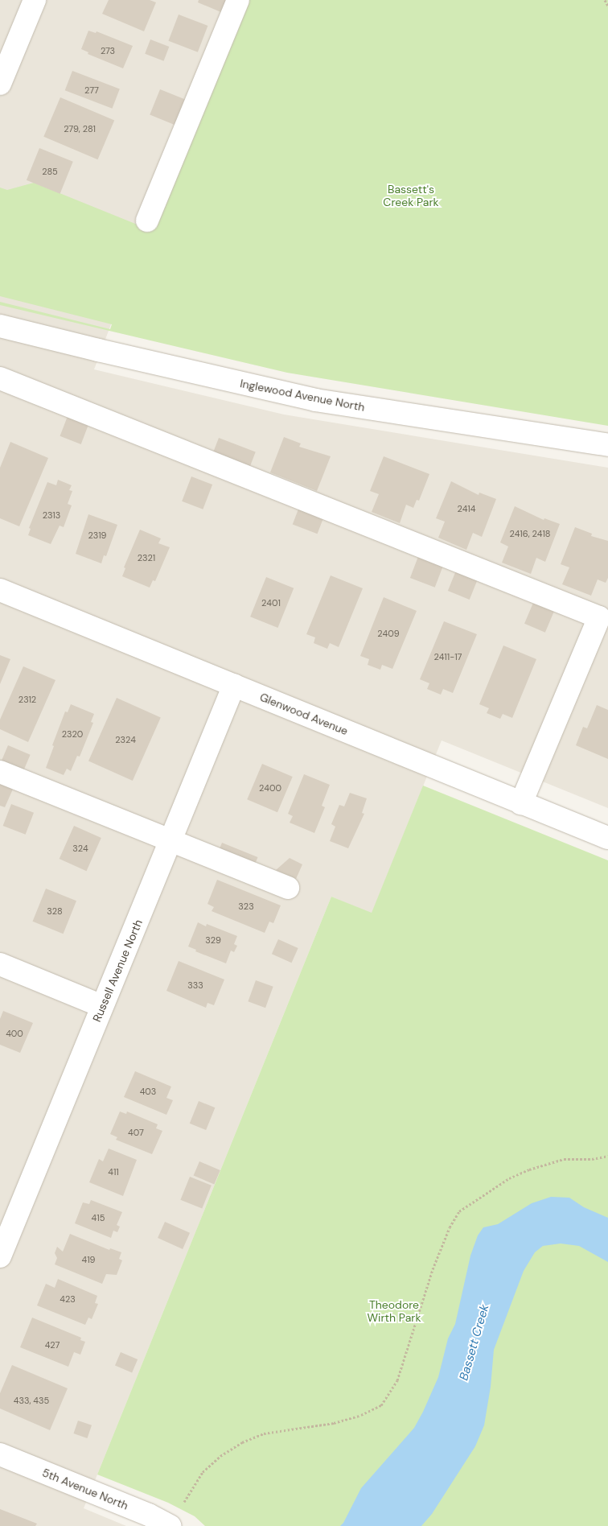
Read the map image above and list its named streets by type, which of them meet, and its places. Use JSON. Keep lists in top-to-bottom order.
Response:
{
  "streets": {
    "street": [
      "Inglewood Avenue North",
      "Glenwood Avenue",
      "Russell Avenue North",
      "5th Avenue North"
    ]
  },
  "crossings": [
    ["Glenwood Avenue", "Russell Avenue North"]
  ],
  "water": ["Bassett Creek"],
  "parks": ["Bassett's Creek Park", "Theodore Wirth Park"],
  "house_numbers": [
    "273",
    "277",
    "279, 281",
    "285",
    "2414",
    "2313",
    "2416, 2418",
    "2319",
    "2321",
    "2401",
    "2409",
    "2411-17",
    "2312",
    "2320",
    "2324",
    "2400",
    "324",
    "323",
    "328",
    "329",
    "333",
    "400",
    "403",
    "407",
    "411",
    "415",
    "419",
    "423",
    "427",
    "433, 435"
  ]
}
